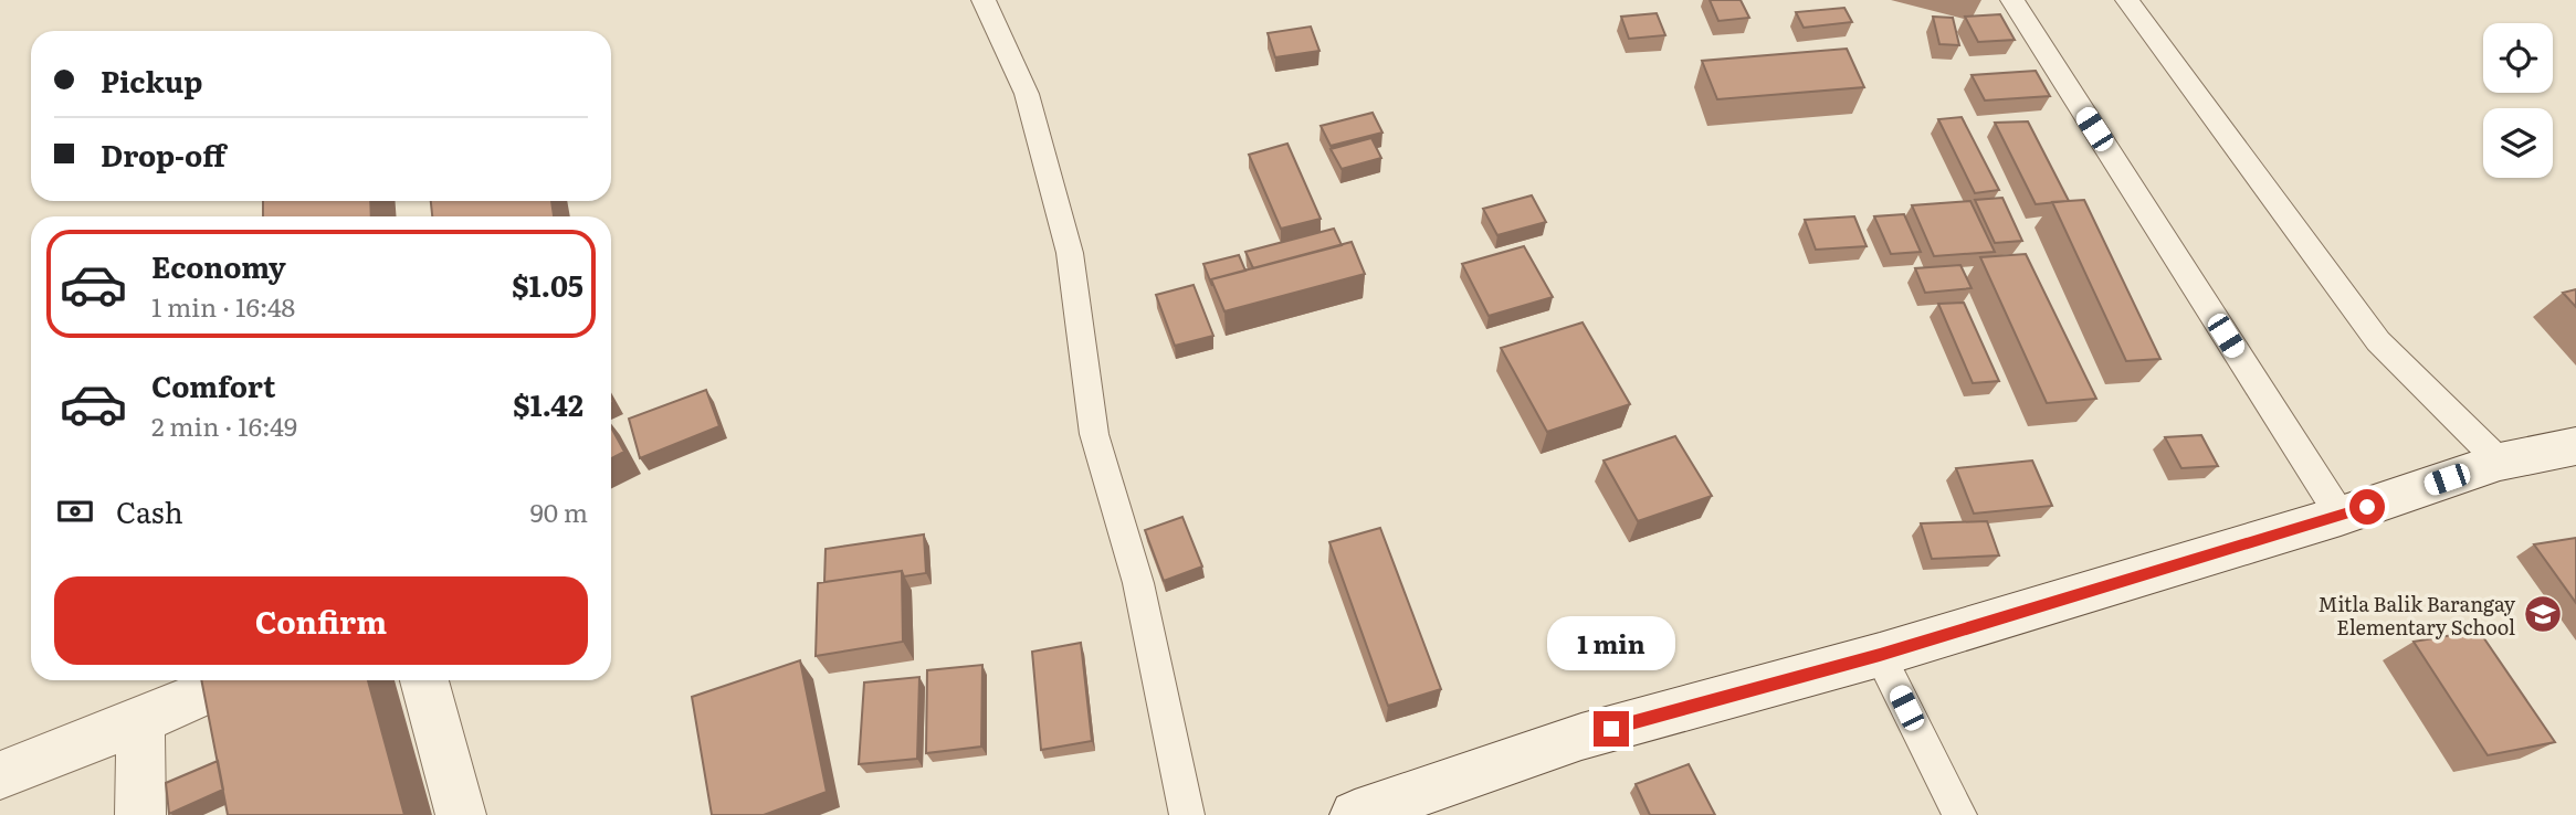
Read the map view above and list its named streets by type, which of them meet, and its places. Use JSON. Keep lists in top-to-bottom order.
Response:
{
  "places": {
    "school or university": ["Mitla Balik Barangay Elementary School"]
  },
  "page": {
    "banner": ["Pickup", "Drop-off"],
    "list": [
      {
        "name": "Economy",
        "note": "1 min · 16:48",
        "value": "$1.05"
      },
      {
        "name": "Comfort",
        "note": "2 min · 16:49",
        "value": "$1.42"
      }
    ],
    "pay": ["Cash", "90 m"],
    "buttons": "Confirm",
    "bubble": "1 min"
  }
}
